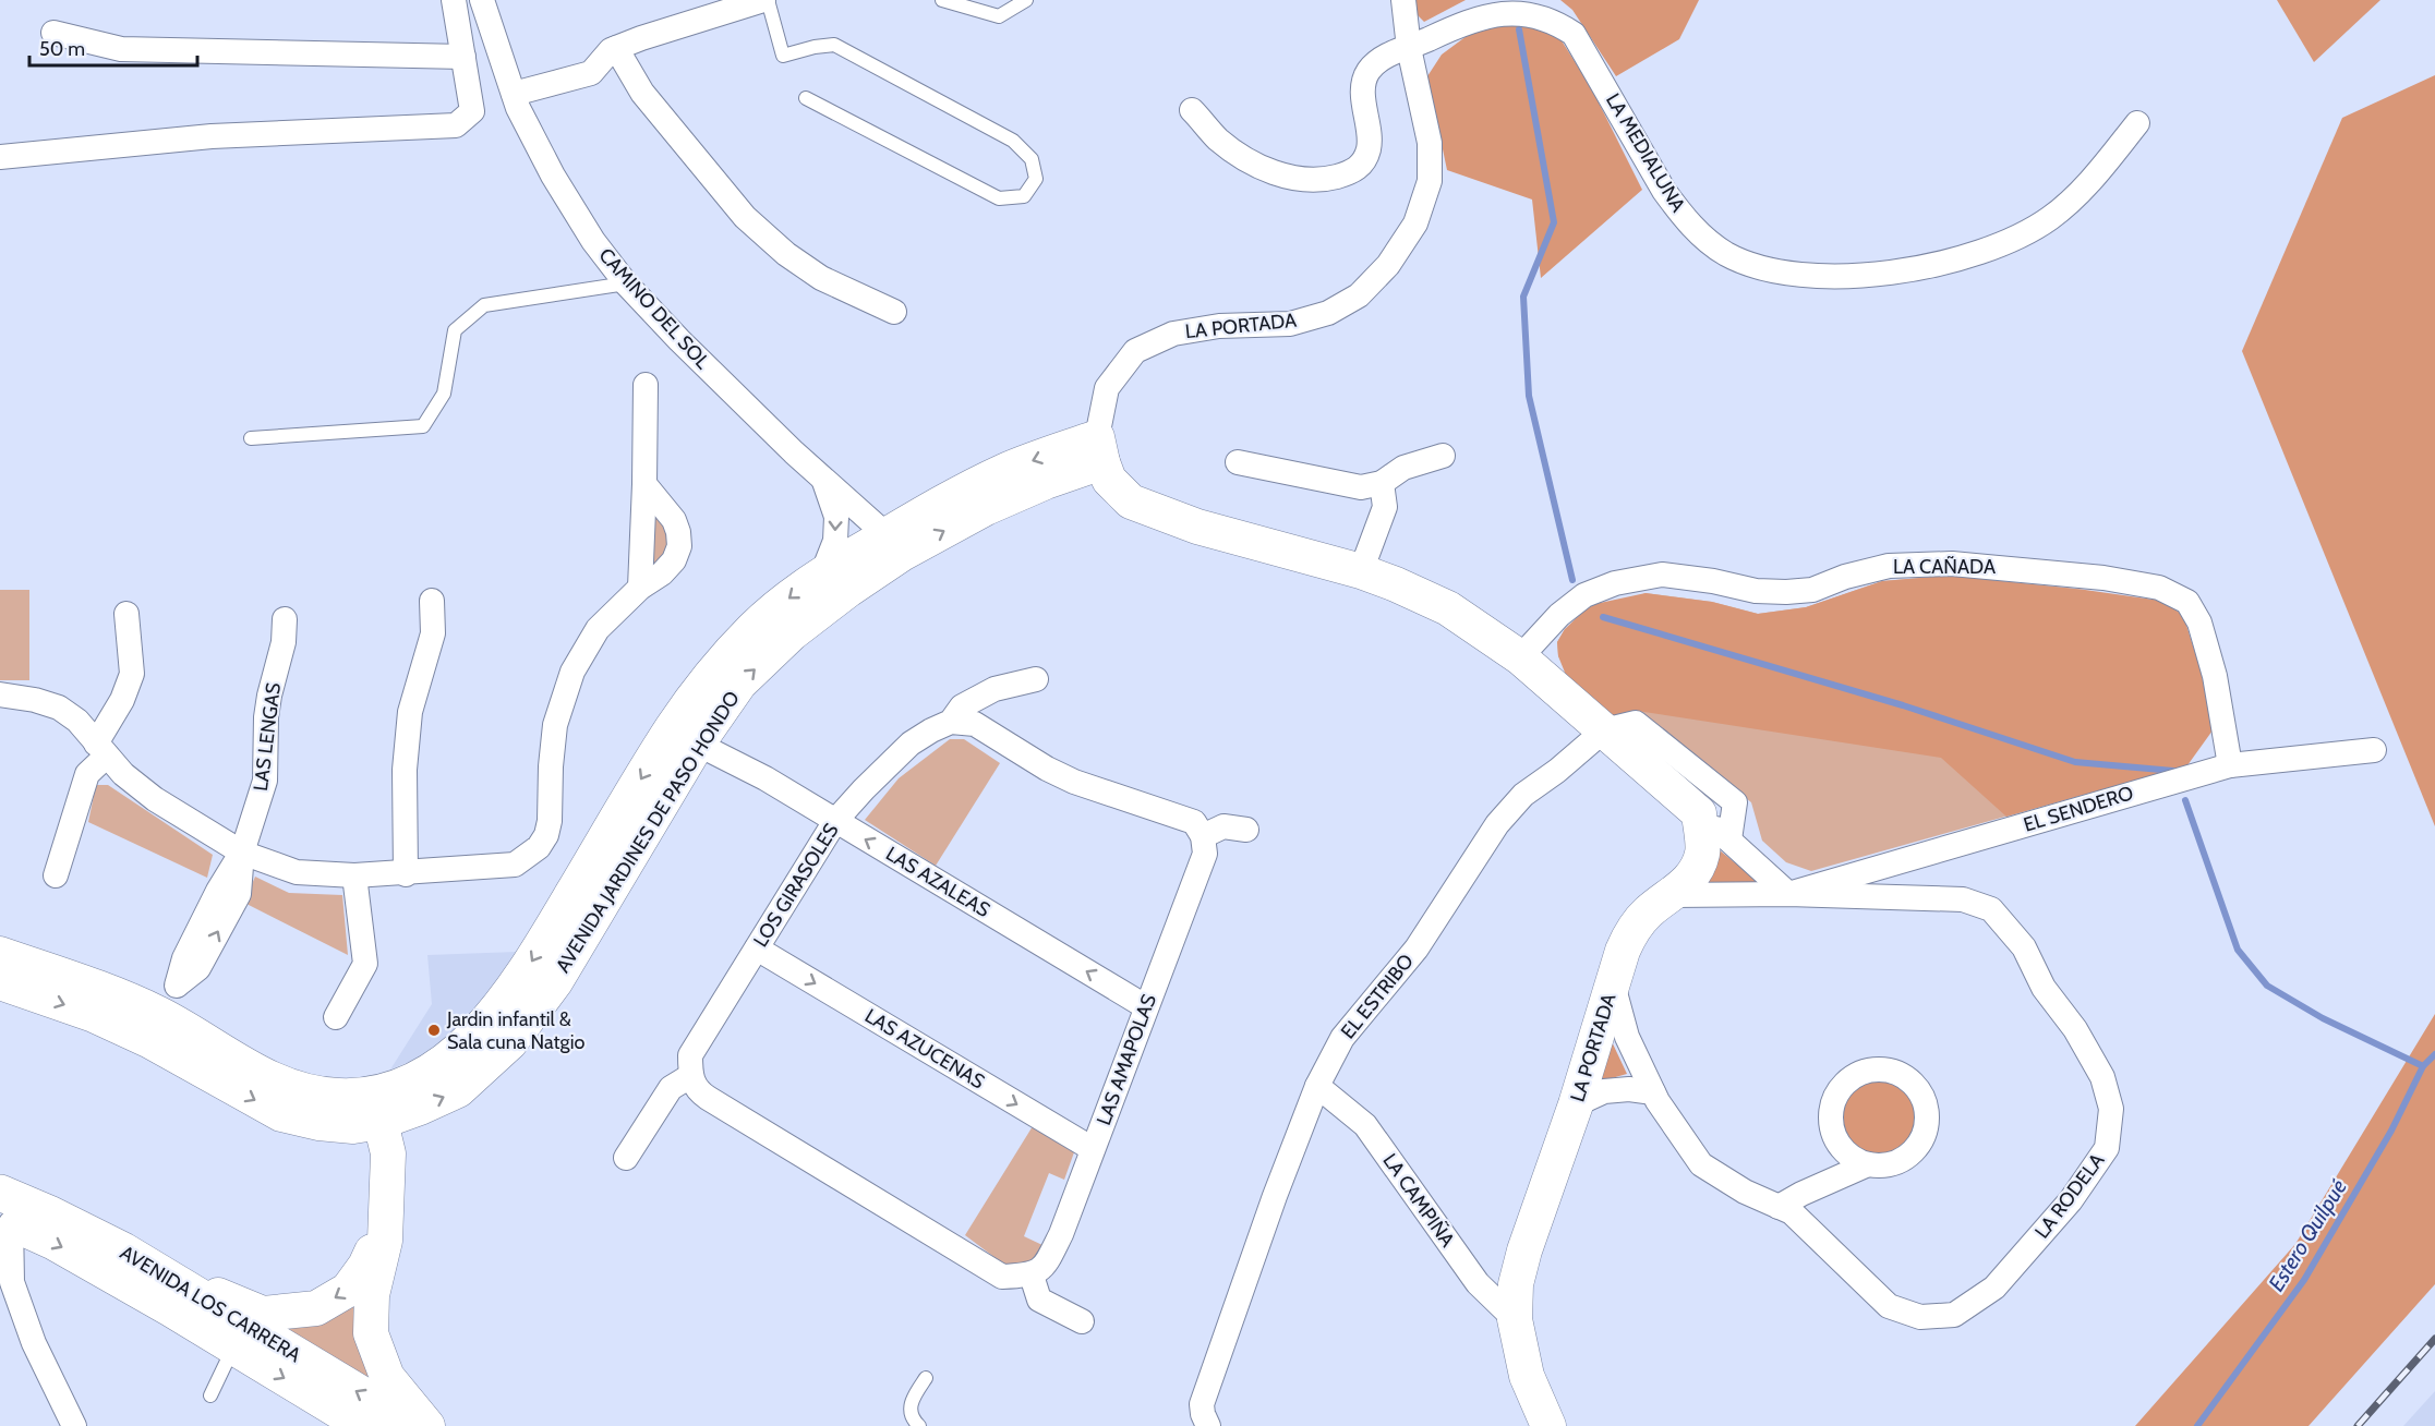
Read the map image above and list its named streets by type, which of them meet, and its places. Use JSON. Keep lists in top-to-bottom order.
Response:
{
  "streets": {
    "main road": ["AVENIDA LOS CARRERA"],
    "street": [
      "LA MEDIALUNA",
      "CAMINO DEL SOL",
      "LA PORTADA",
      "LA CAÑADA",
      "LAS LENGAS",
      "EL SENDERO",
      "AVENIDA JARDINES DE PASO HONDO",
      "LAS AZALEAS",
      "LOS GIRASOLES",
      "EL ESTRIBO",
      "LAS AZUCENAS",
      "LAS AMAPOLAS",
      "LA RODELA",
      "LA CAMPIÑA"
    ]
  },
  "crossings": [
    ["LA MEDIALUNA", "LA PORTADA"],
    ["CAMINO DEL SOL", "AVENIDA JARDINES DE PASO HONDO"],
    ["LA PORTADA", "AVENIDA JARDINES DE PASO HONDO"],
    ["LA PORTADA", "LA RODELA"],
    ["LA PORTADA", "LA CAMPIÑA"],
    ["LA CAÑADA", "EL SENDERO"],
    ["LAS LENGAS", "AVENIDA JARDINES DE PASO HONDO"],
    ["EL SENDERO", "LA RODELA"],
    ["AVENIDA JARDINES DE PASO HONDO", "LAS AZALEAS"],
    ["LAS AZALEAS", "LOS GIRASOLES"],
    ["LAS AZALEAS", "LAS AMAPOLAS"],
    ["LOS GIRASOLES", "LAS AZUCENAS"],
    ["EL ESTRIBO", "LA CAMPIÑA"],
    ["LAS AZUCENAS", "LAS AMAPOLAS"]
  ],
  "water": ["Estero Quilpué"],
  "places": ["Jardin infantil & Sala cuna Natgio"],
  "scale_bar": "50 m"
}
